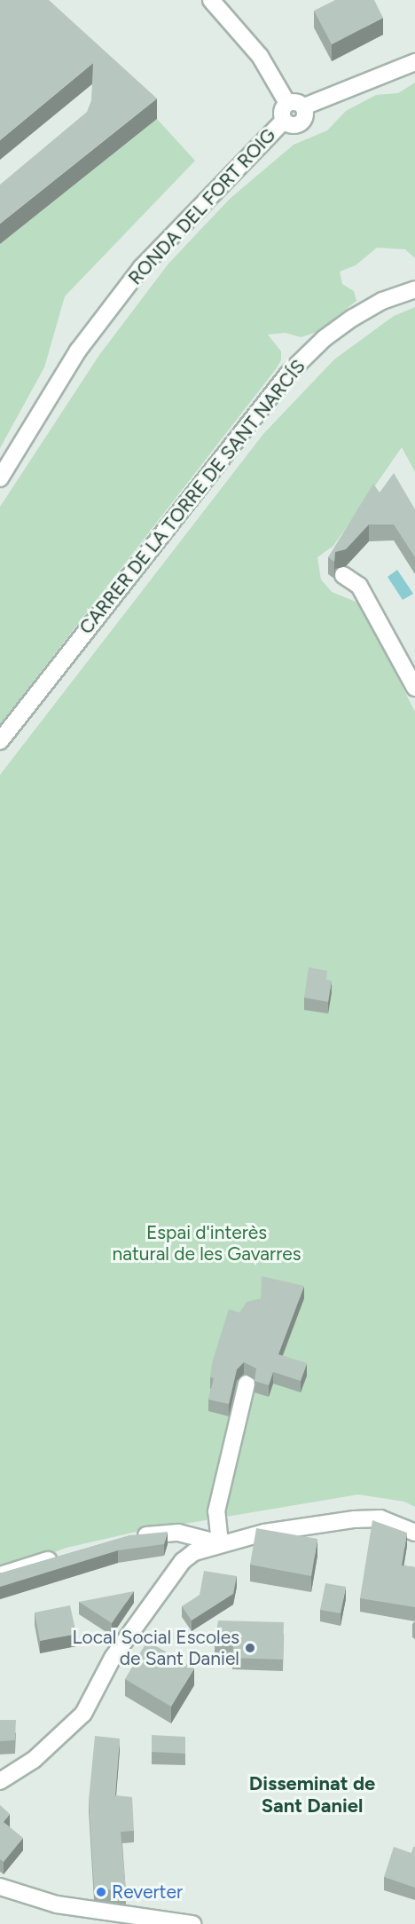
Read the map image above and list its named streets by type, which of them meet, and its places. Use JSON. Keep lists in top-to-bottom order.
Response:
{
  "streets": {
    "street": ["RONDA DEL FORT ROIG", "CARRER DE LA TORRE DE SANT NARCÍS"]
  },
  "districts": ["Disseminat de Sant Daniel"],
  "parks": ["Espai d'interès natural de les Gavarres"],
  "places": ["Local Social Escoles de Sant Daniel", "Reverter"]
}
